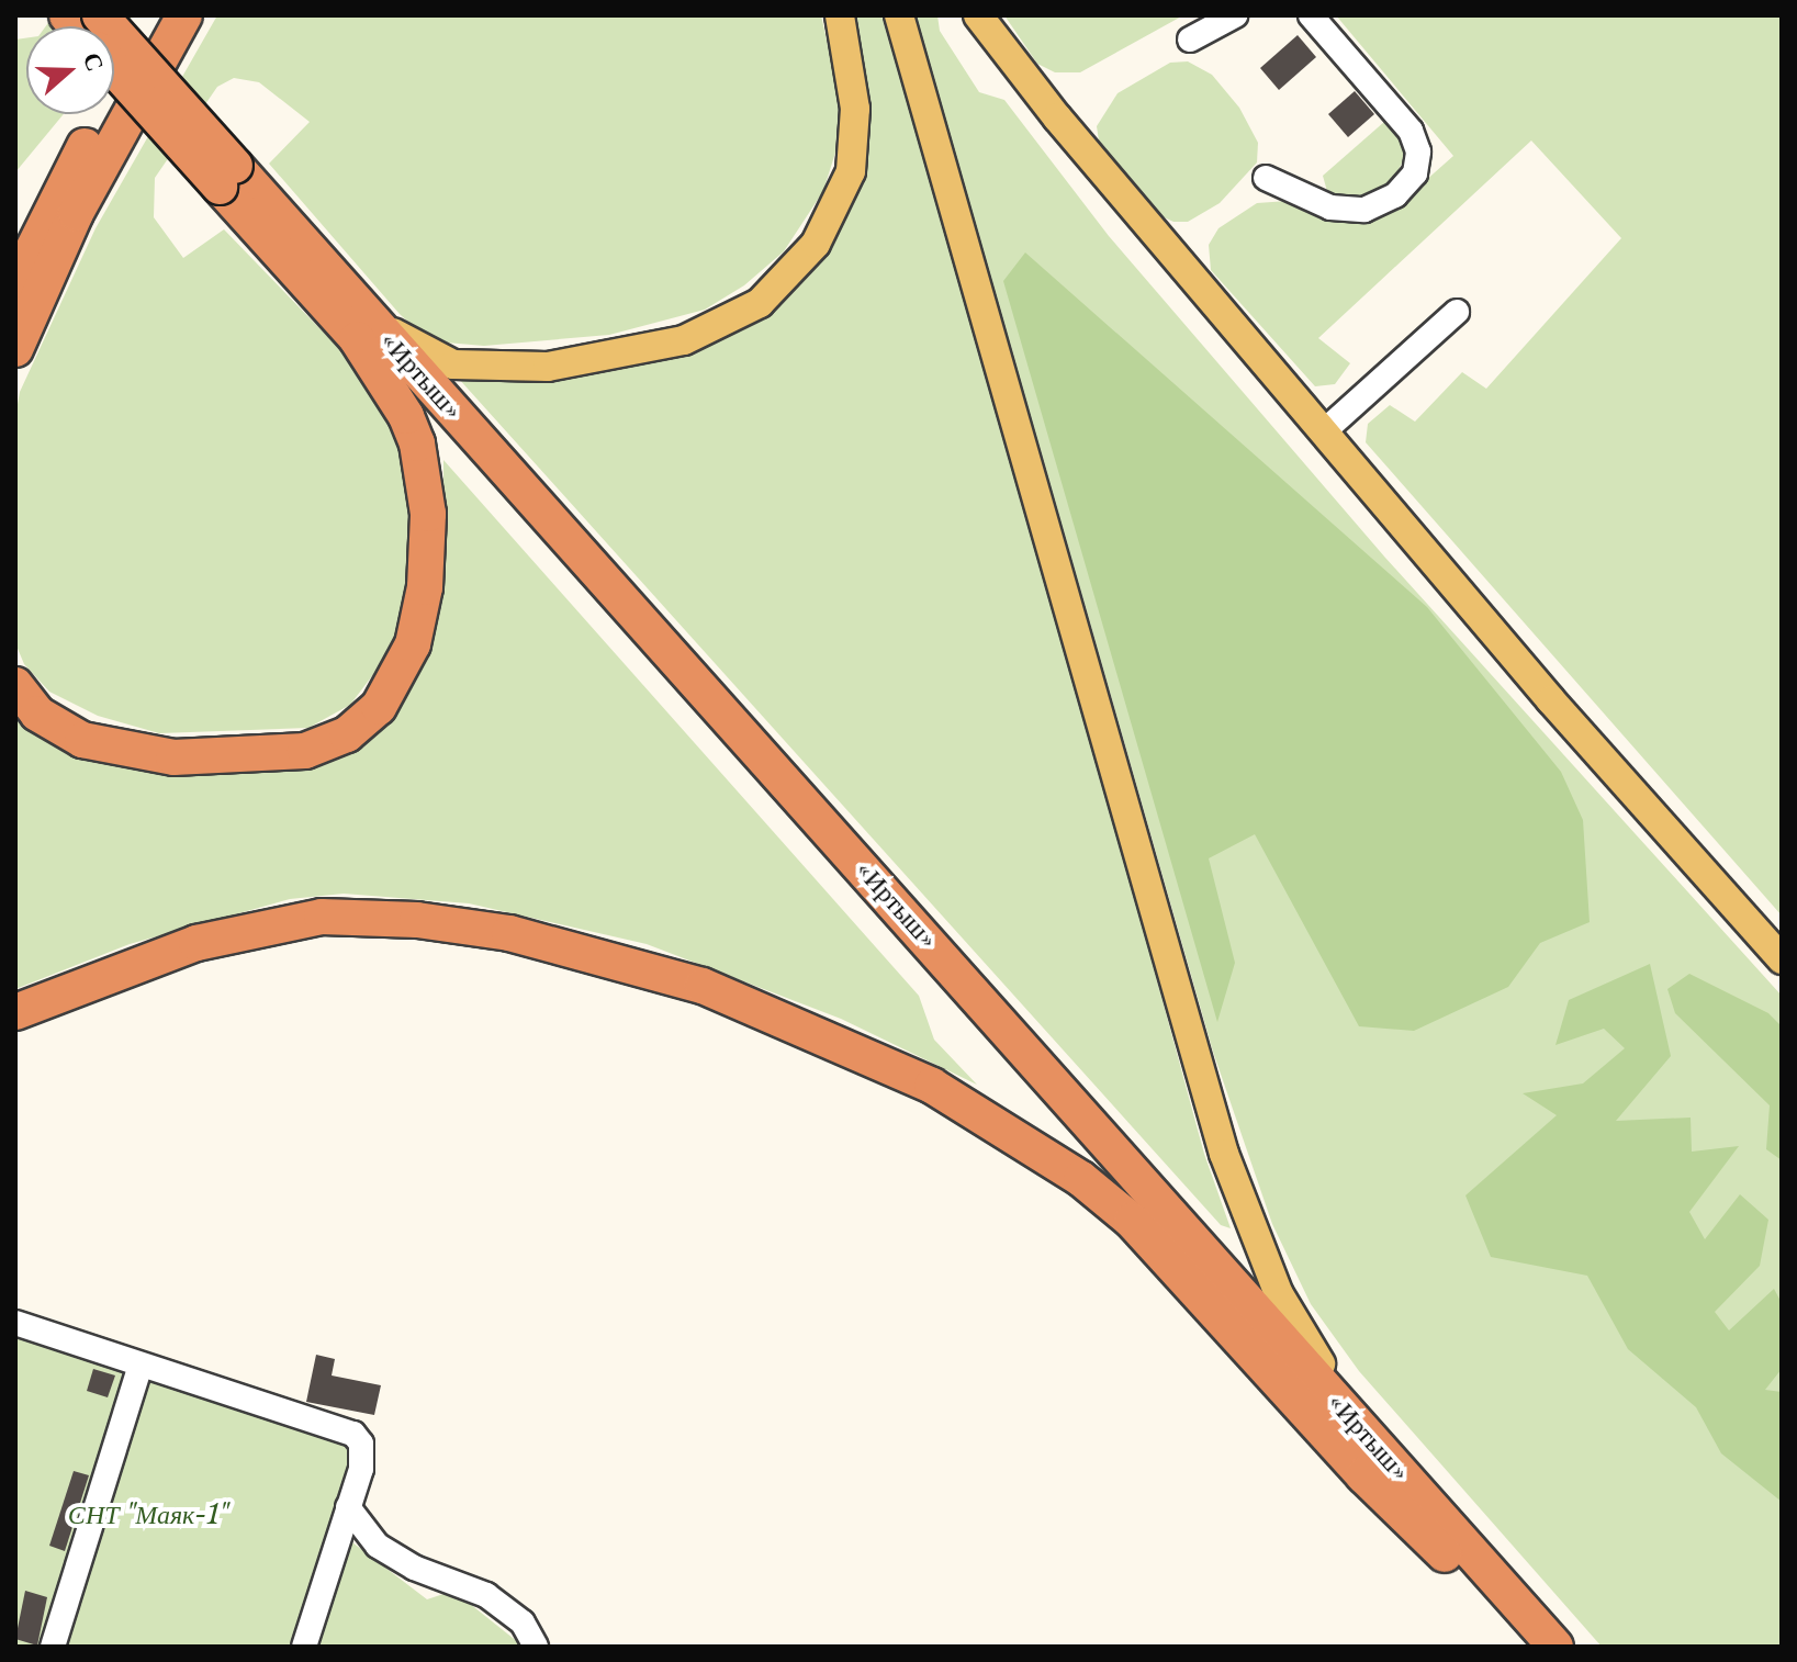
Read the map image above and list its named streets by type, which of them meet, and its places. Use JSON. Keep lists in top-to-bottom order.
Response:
{
  "streets": {
    "highway": ["«Иртыш»"]
  },
  "parks": ["СНТ \"Маяк-1\""],
  "north": "right"
}
